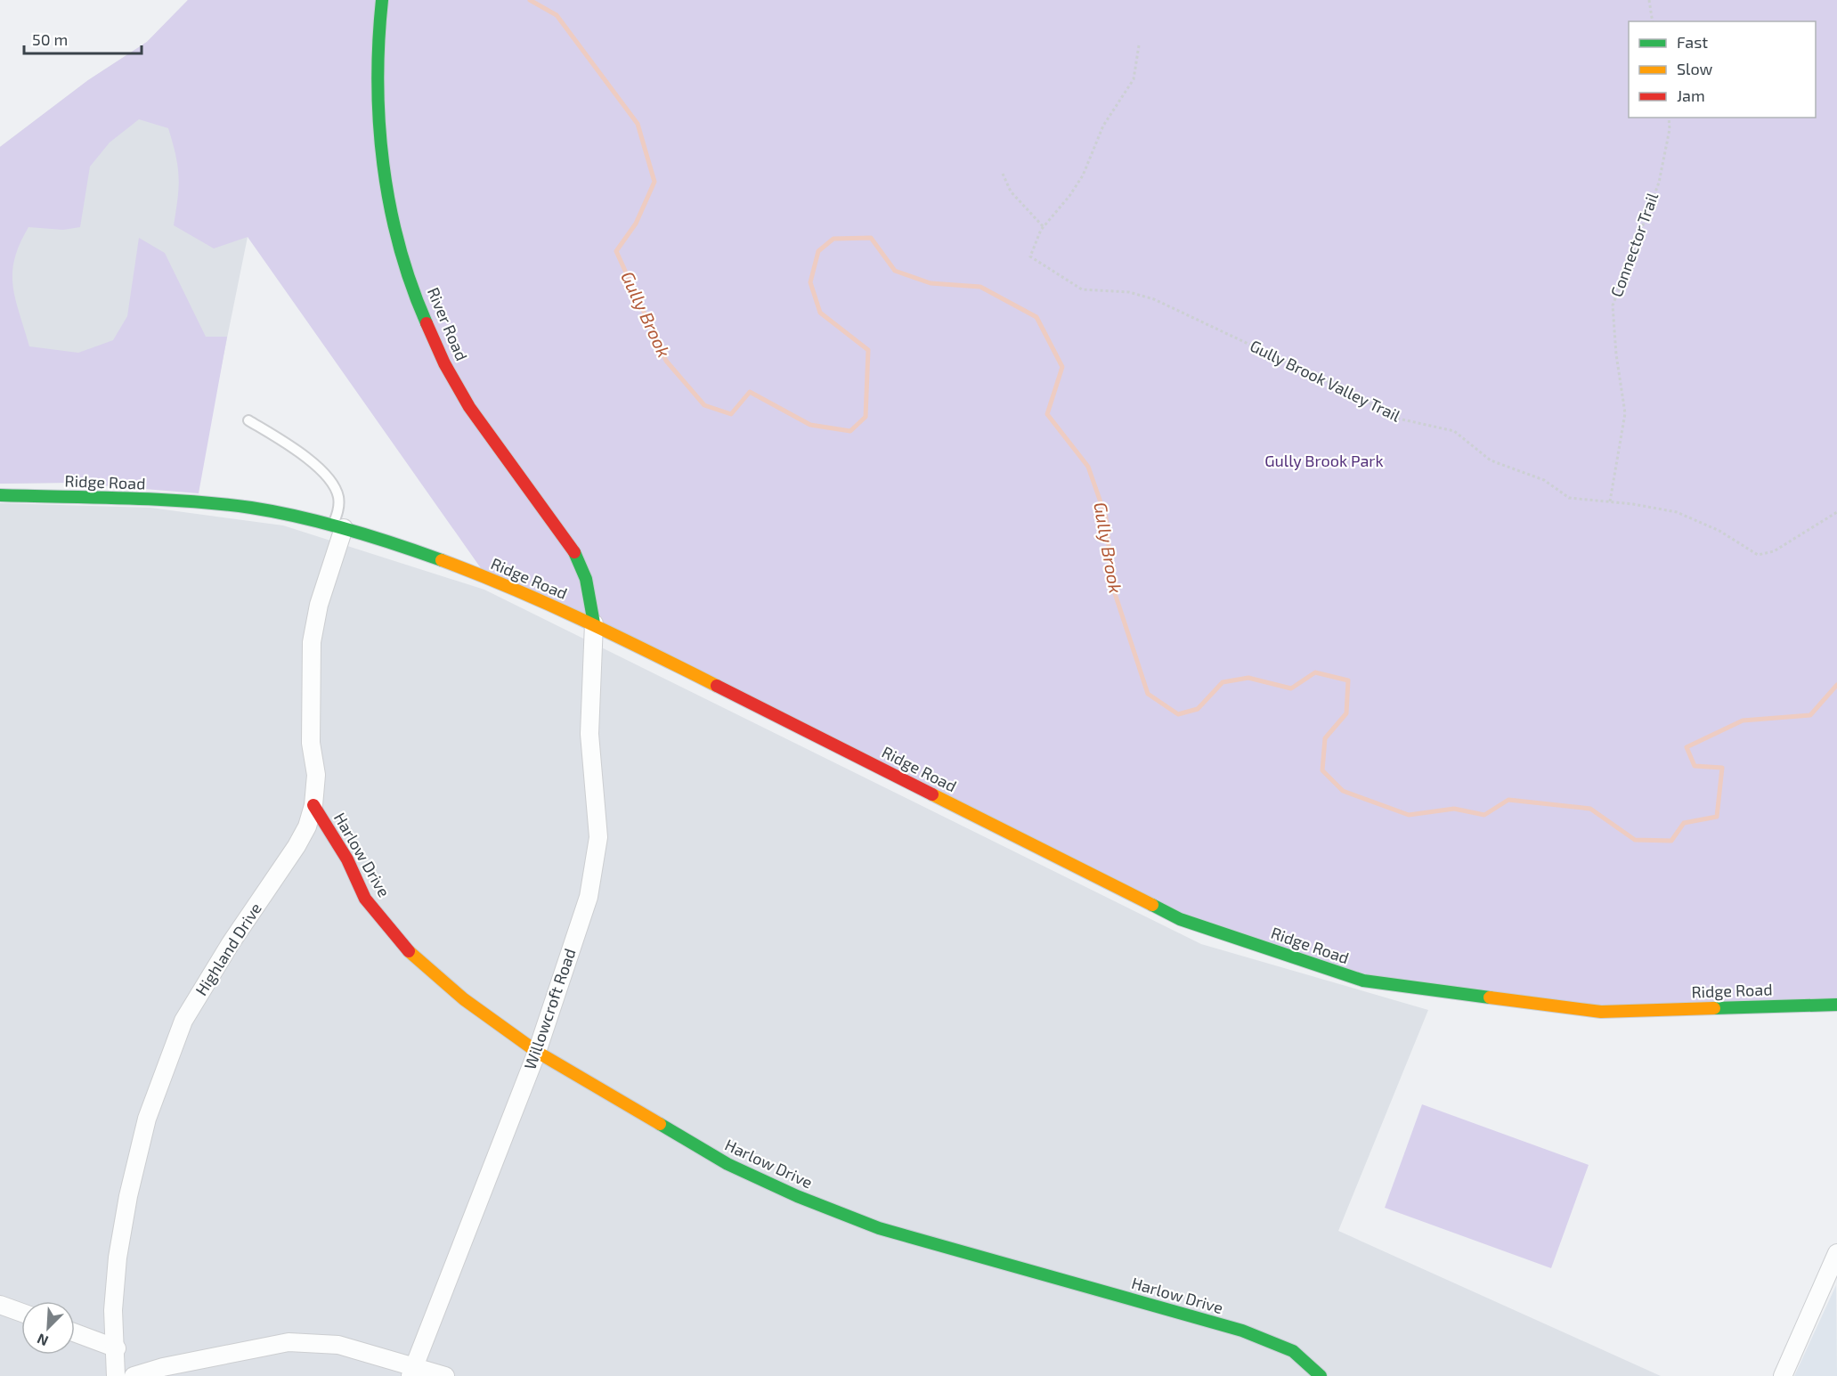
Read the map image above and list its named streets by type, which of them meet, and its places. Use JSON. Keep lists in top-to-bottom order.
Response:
{
  "streets": {
    "main road": ["River Road", "Ridge Road", "Harlow Drive"],
    "street": ["Highland Drive", "Willowcroft Road"],
    "path": ["Connector Trail", "Gully Brook Valley Trail"]
  },
  "crossings": [
    ["Connector Trail", "Gully Brook Valley Trail"],
    ["River Road", "Ridge Road"],
    ["River Road", "Willowcroft Road"],
    ["Ridge Road", "Highland Drive"],
    ["Ridge Road", "Willowcroft Road"],
    ["Harlow Drive", "Highland Drive"],
    ["Harlow Drive", "Willowcroft Road"]
  ],
  "water": ["Gully Brook"],
  "parks": ["Gully Brook Park"],
  "legend": ["Fast", "Slow", "Jam"],
  "scale_bar": "50 m",
  "north": "bottom left"
}
